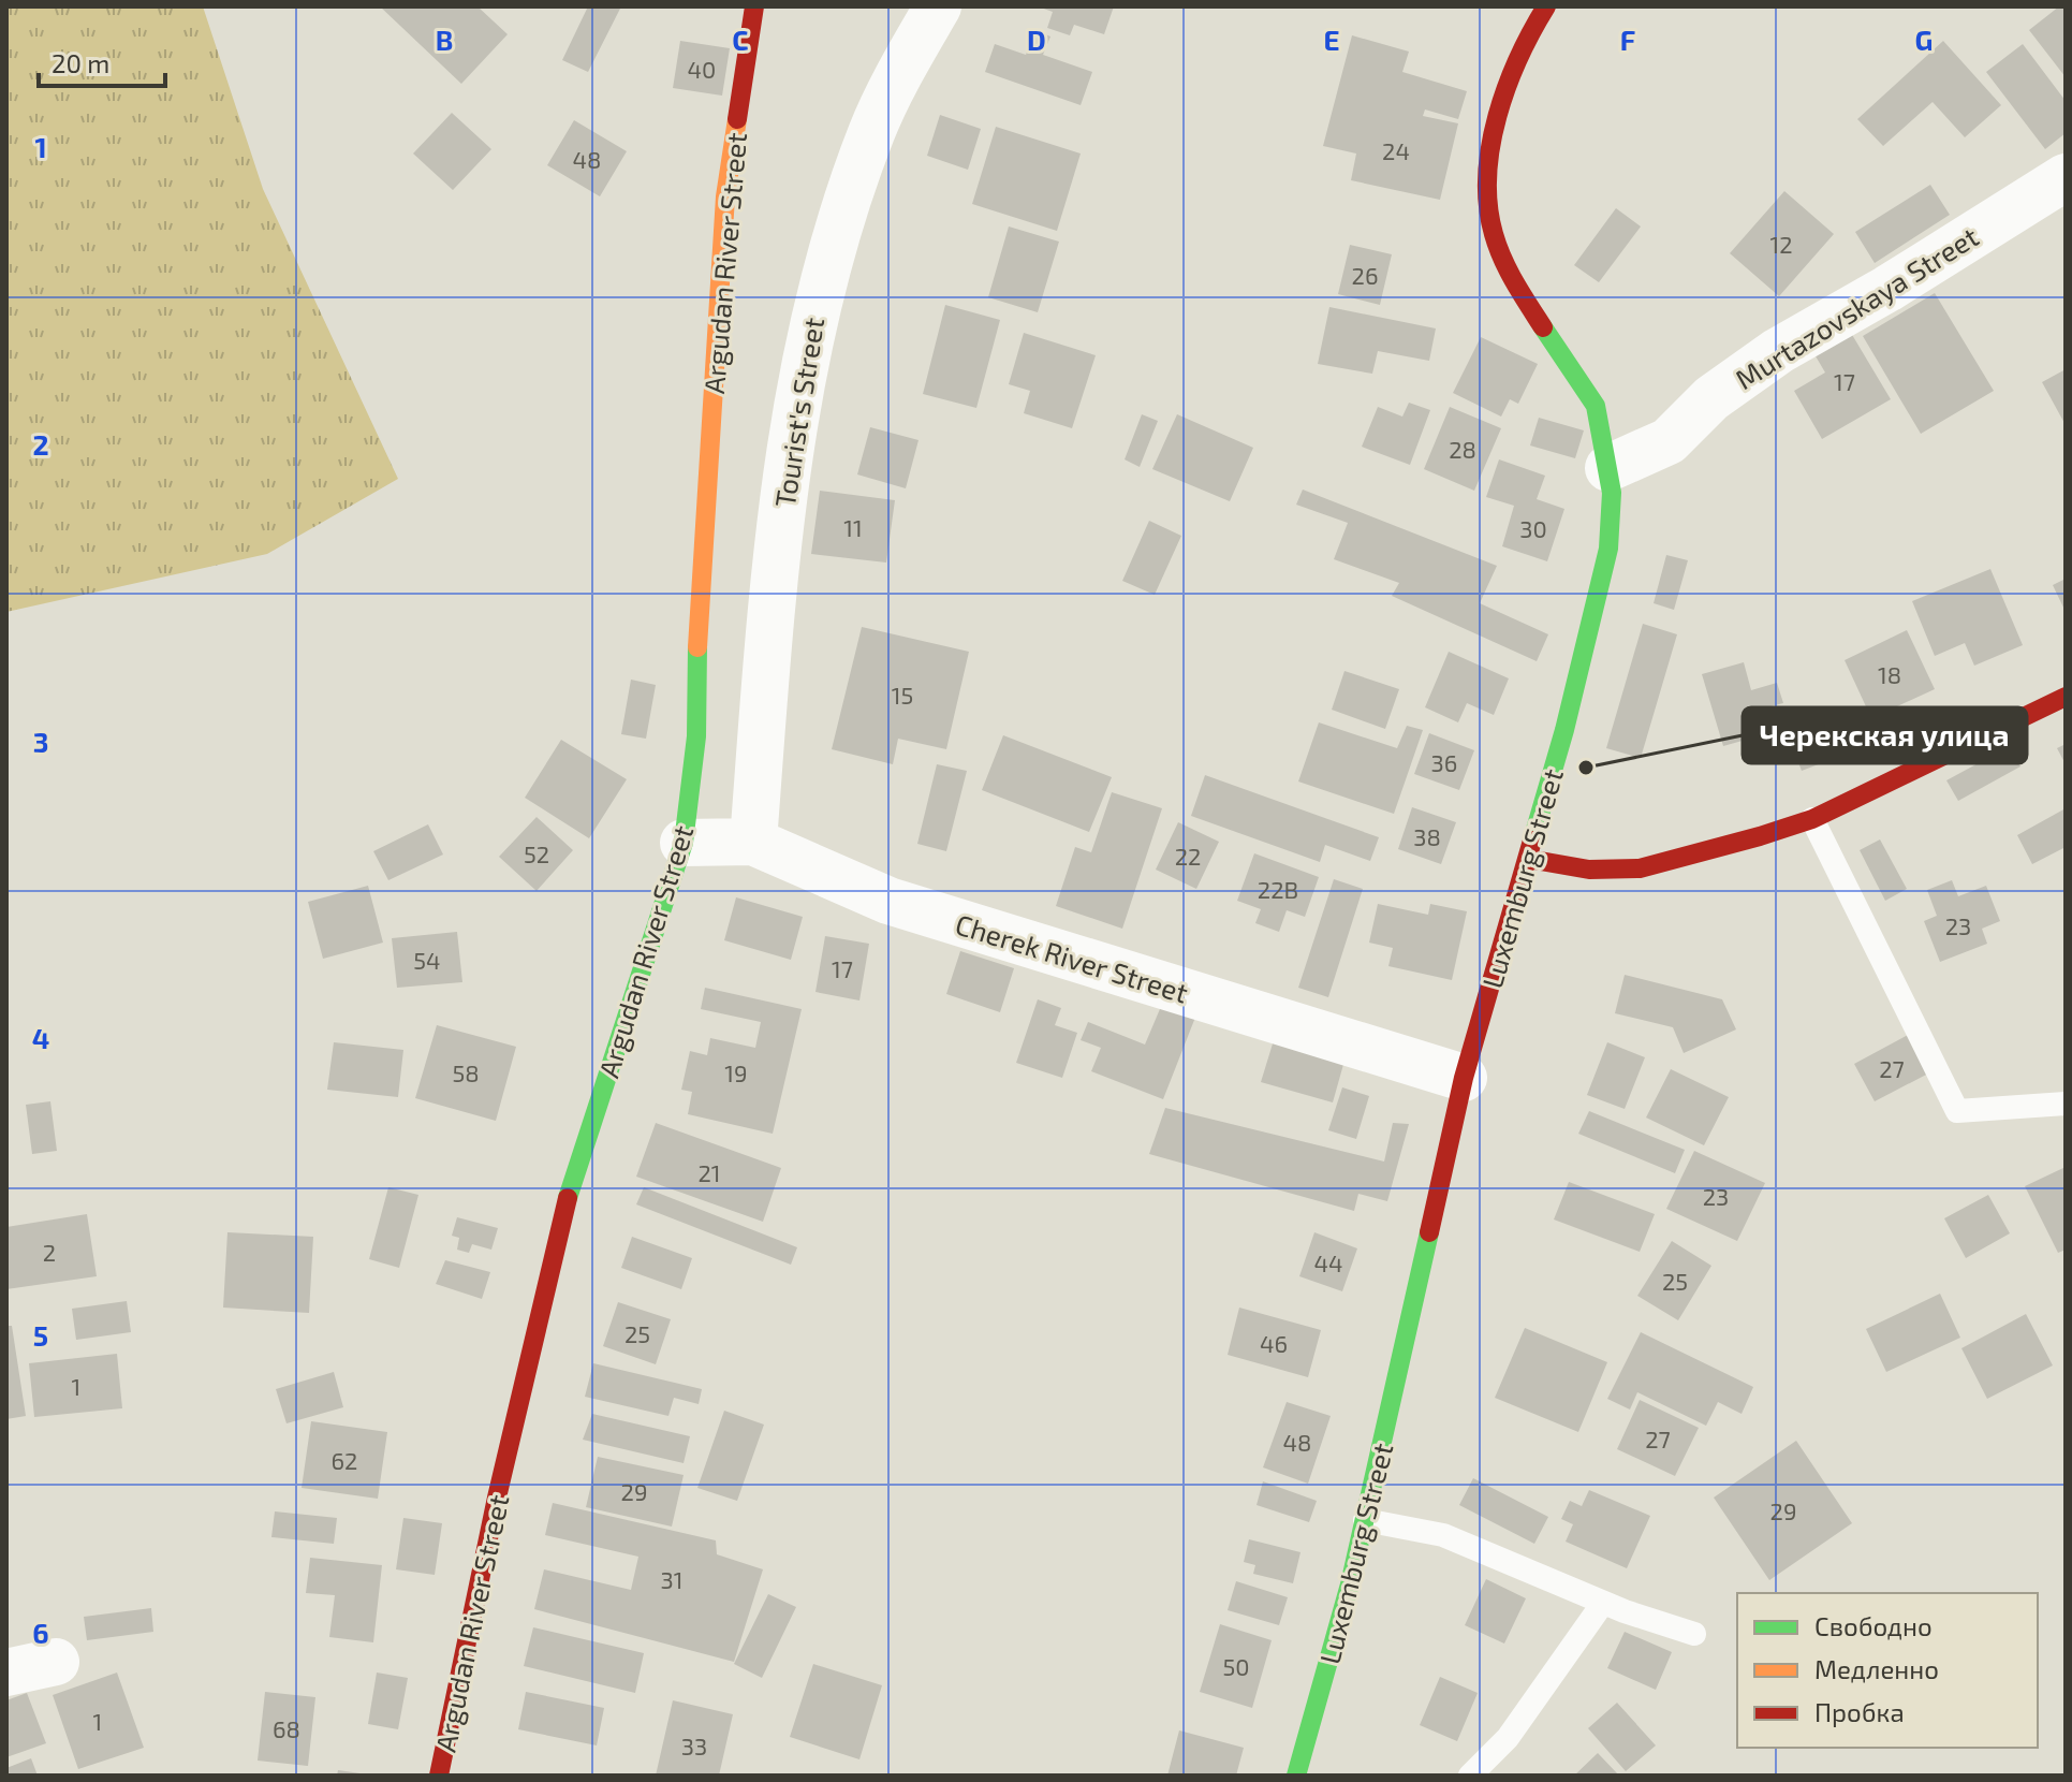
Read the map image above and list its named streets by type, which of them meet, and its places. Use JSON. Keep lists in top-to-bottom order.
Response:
{
  "streets": {
    "street": [
      "Argudan River Street",
      "Murtazovskaya Street",
      "Tourist's Street",
      "Luxemburg Street",
      "Cherek River Street"
    ]
  },
  "crossings": [
    ["Argudan River Street", "Cherek River Street"],
    ["Murtazovskaya Street", "Luxemburg Street"],
    ["Tourist's Street", "Cherek River Street"],
    ["Luxemburg Street", "Cherek River Street"]
  ],
  "places": ["Черекская улица"],
  "house_numbers": [
    "40",
    "24",
    "48",
    "12",
    "26",
    "17",
    "28",
    "11",
    "30",
    "18",
    "15",
    "36",
    "38",
    "52",
    "22",
    "22В",
    "23",
    "54",
    "17",
    "27",
    "58",
    "19",
    "21",
    "23",
    "2",
    "44",
    "25",
    "25",
    "46",
    "1",
    "27",
    "48",
    "62",
    "29",
    "29",
    "31",
    "50",
    "1",
    "68",
    "33"
  ],
  "legend": ["Свободно", "Медленно", "Пробка"],
  "scale_bar": "20 m",
  "grid": {
    "columns": [
      "B",
      "C",
      "D",
      "E",
      "F",
      "G"
    ],
    "rows": [
      "1",
      "2",
      "3",
      "4",
      "5",
      "6"
    ]
  }
}
